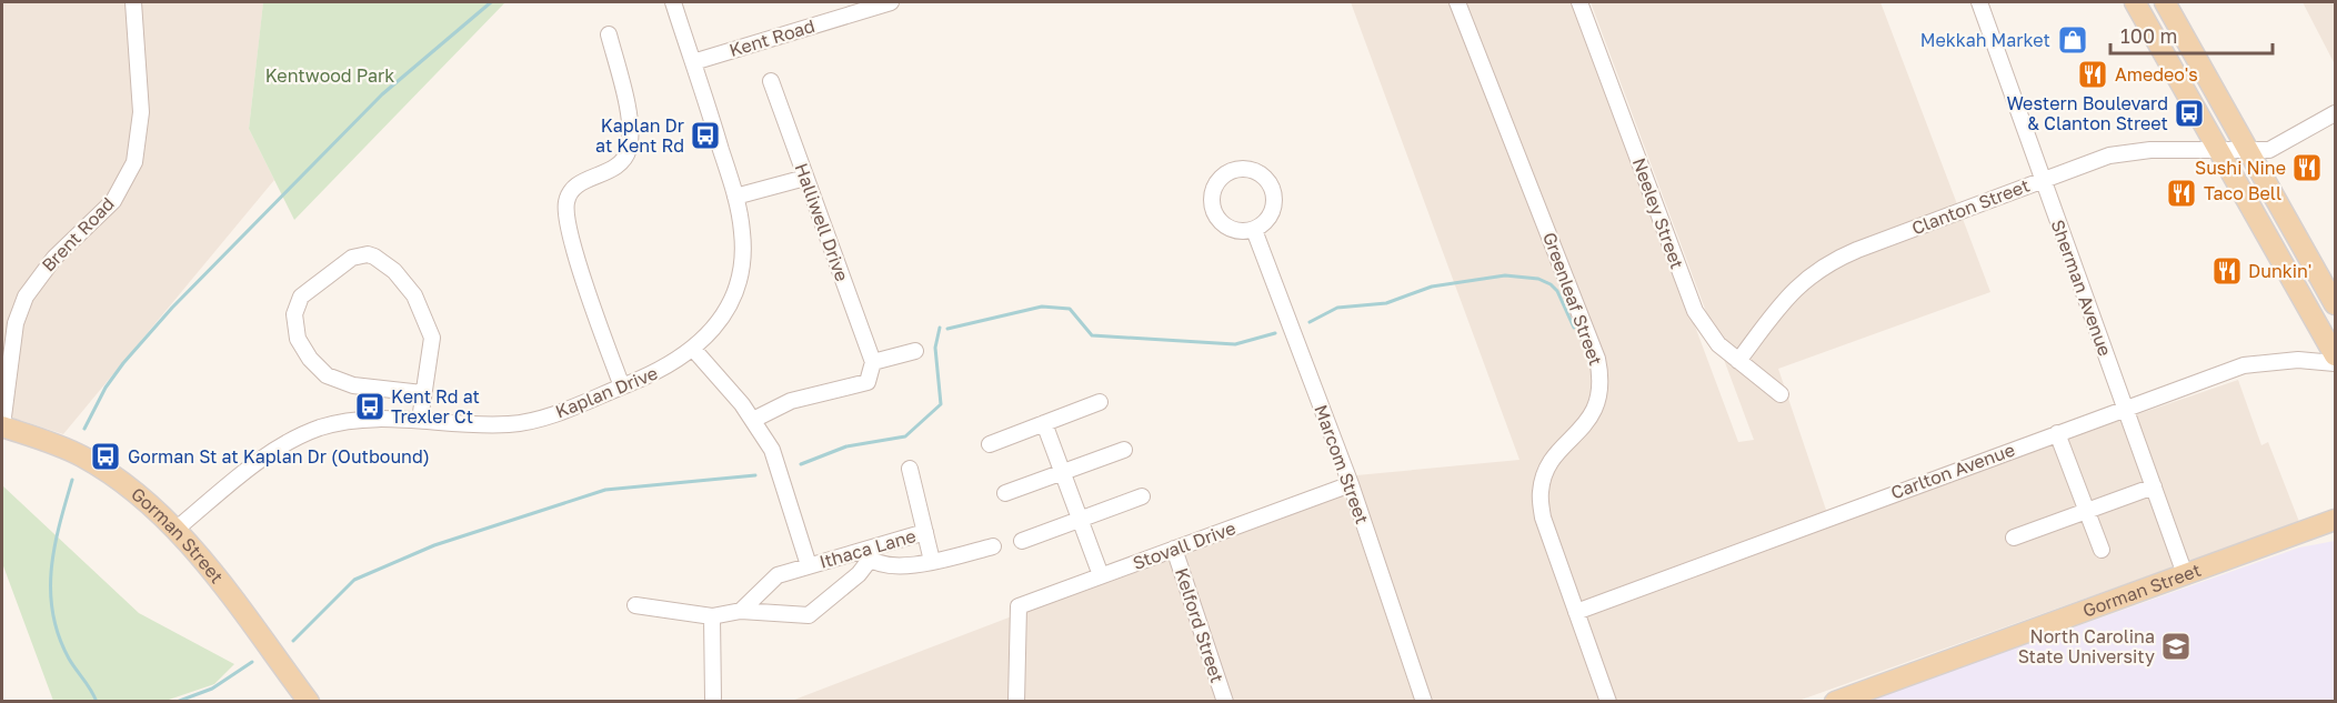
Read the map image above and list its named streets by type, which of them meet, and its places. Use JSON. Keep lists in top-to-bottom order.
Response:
{
  "streets": {
    "main road": ["Gorman Street"],
    "street": [
      "Kent Road",
      "Clanton Street",
      "Neeley Street",
      "Halliwell Drive",
      "Brent Road",
      "Sherman Avenue",
      "Greenleaf Street",
      "Kaplan Drive",
      "Marcom Street",
      "Carlton Avenue",
      "Stovall Drive",
      "Ithaca Lane",
      "Kelford Street"
    ]
  },
  "crossings": [
    ["Kent Road", "Kaplan Drive"],
    ["Clanton Street", "Neeley Street"],
    ["Clanton Street", "Sherman Avenue"],
    ["Brent Road", "Gorman Street"],
    ["Sherman Avenue", "Carlton Avenue"],
    ["Sherman Avenue", "Gorman Street"],
    ["Greenleaf Street", "Carlton Avenue"],
    ["Kaplan Drive", "Gorman Street"],
    ["Marcom Street", "Stovall Drive"],
    ["Stovall Drive", "Kelford Street"]
  ],
  "parks": ["Kentwood Park"],
  "places": {
    "shop": ["Mekkah Market"],
    "restaurant": [
      "Amedeo's",
      "Sushi Nine",
      "Taco Bell",
      "Dunkin'"
    ],
    "bus stop": [
      "Western Boulevard & Clanton Street",
      "Kaplan Dr at Kent Rd",
      "Kent Rd at Trexler Ct",
      "Gorman St at Kaplan Dr (Outbound)"
    ],
    "school or university": ["North Carolina State University"]
  },
  "scale_bar": "100 m"
}
